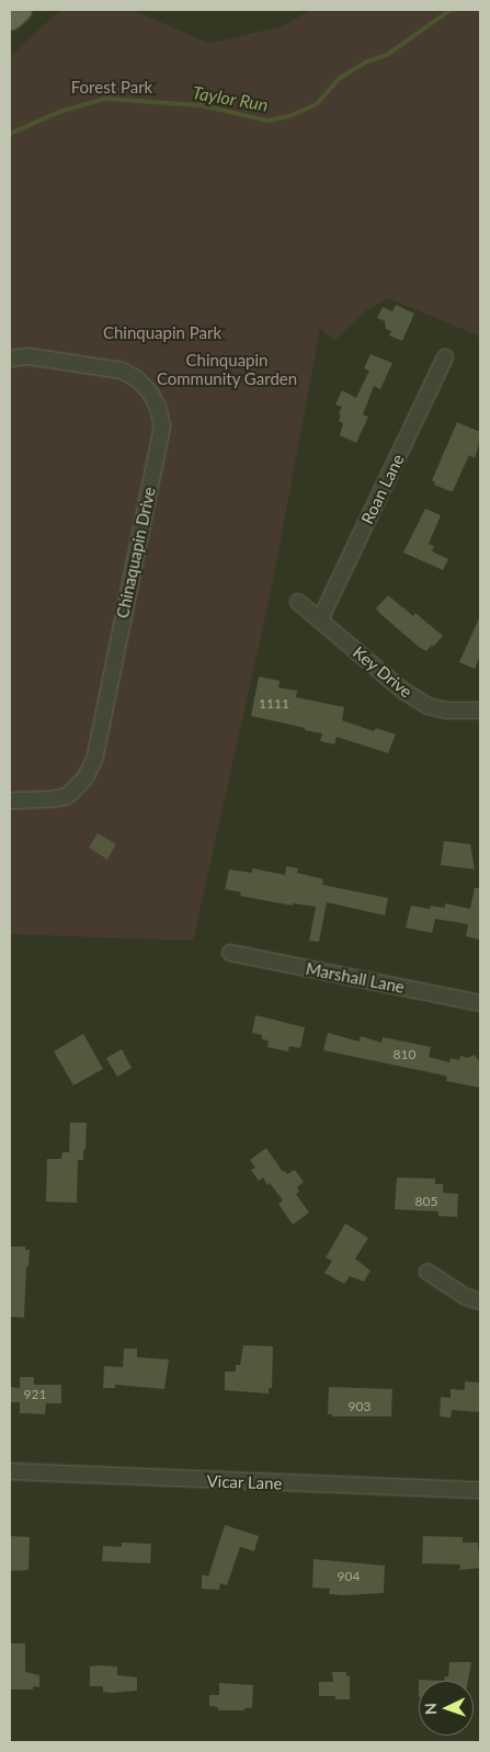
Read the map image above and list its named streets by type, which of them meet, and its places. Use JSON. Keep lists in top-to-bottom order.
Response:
{
  "streets": {
    "street": [
      "Roan Lane",
      "Chinaquapin Drive",
      "Key Drive",
      "Marshall Lane",
      "Vicar Lane"
    ]
  },
  "crossings": [
    ["Roan Lane", "Key Drive"]
  ],
  "water": ["Taylor Run"],
  "parks": ["Forest Park", "Chinquapin Park", "Chinquapin Community Garden"],
  "house_numbers": [
    "1111",
    "810",
    "805",
    "921",
    "903",
    "904"
  ],
  "north": "left"
}
